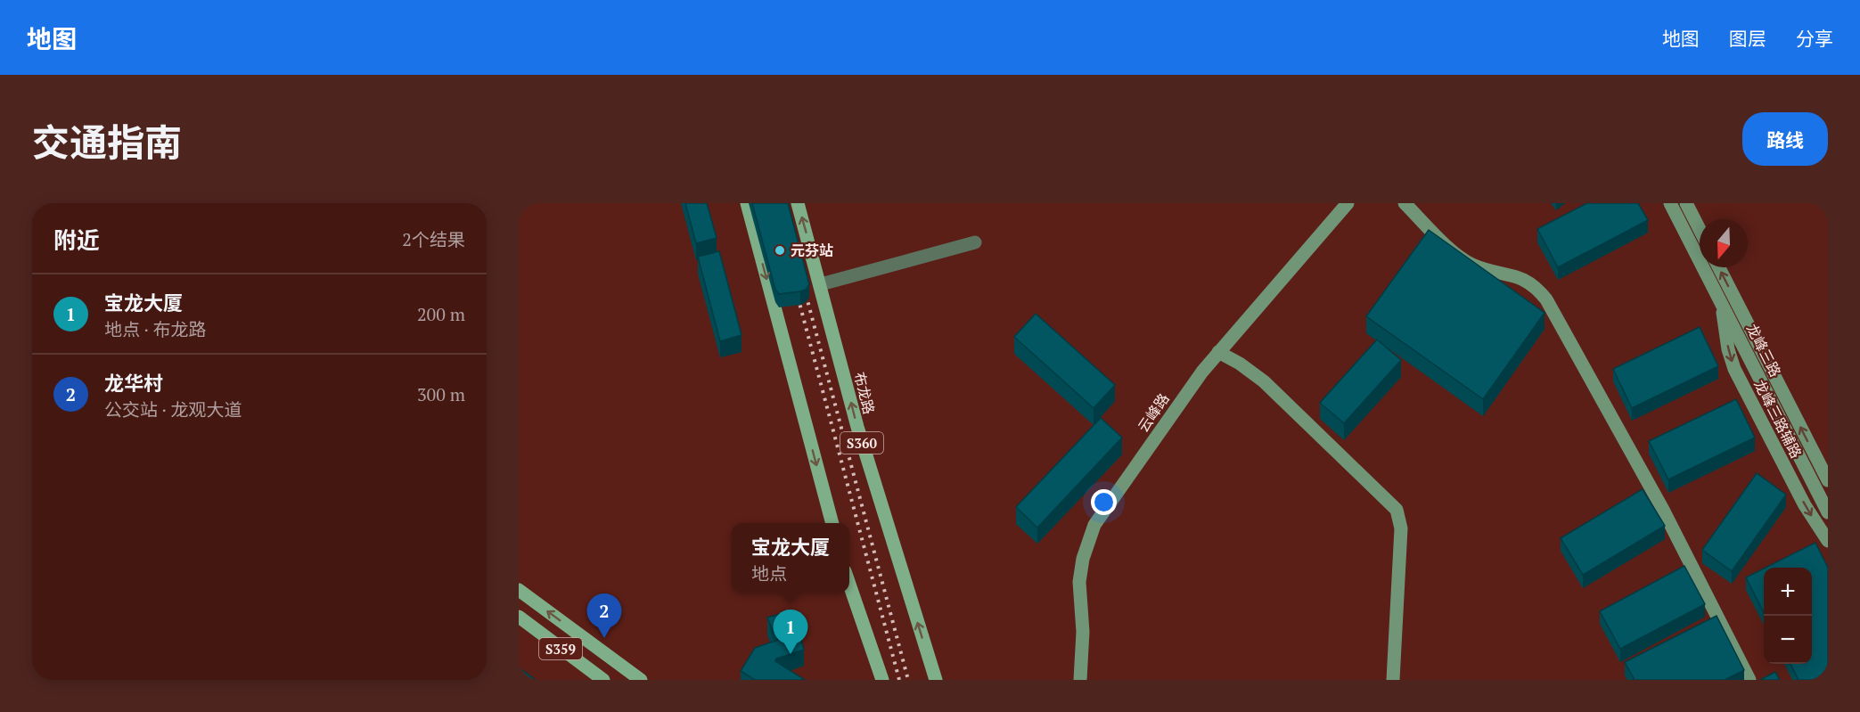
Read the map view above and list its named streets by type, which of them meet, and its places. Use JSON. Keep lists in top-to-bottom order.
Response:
{
  "streets": {
    "main road": ["布龙路", "S360", "S359"],
    "street": ["龙峰三路", "云峰路", "龙峰三路辅路"]
  },
  "crossings": [
    ["龙峰三路", "龙峰三路辅路"]
  ],
  "one_way": ["龙峰三路辅路"],
  "places": ["元芬站"],
  "north": "bottom",
  "page": {
    "header": "地图",
    "nav": ["地图", "图层", "分享"],
    "title": "交通指南",
    "buttons": "路线",
    "heading": ["附近", "2个结果"],
    "list": [
      {
        "mark": "1",
        "name": "宝龙大厦",
        "note": "地点 · 布龙路",
        "value": "200 m"
      },
      {
        "mark": "2",
        "name": "龙华村",
        "note": "公交站 · 龙观大道",
        "value": "300 m"
      }
    ],
    "popup": ["宝龙大厦", "地点"],
    "map_buttons": ["+", "−"],
    "pins": ["2", "1"]
  }
}
